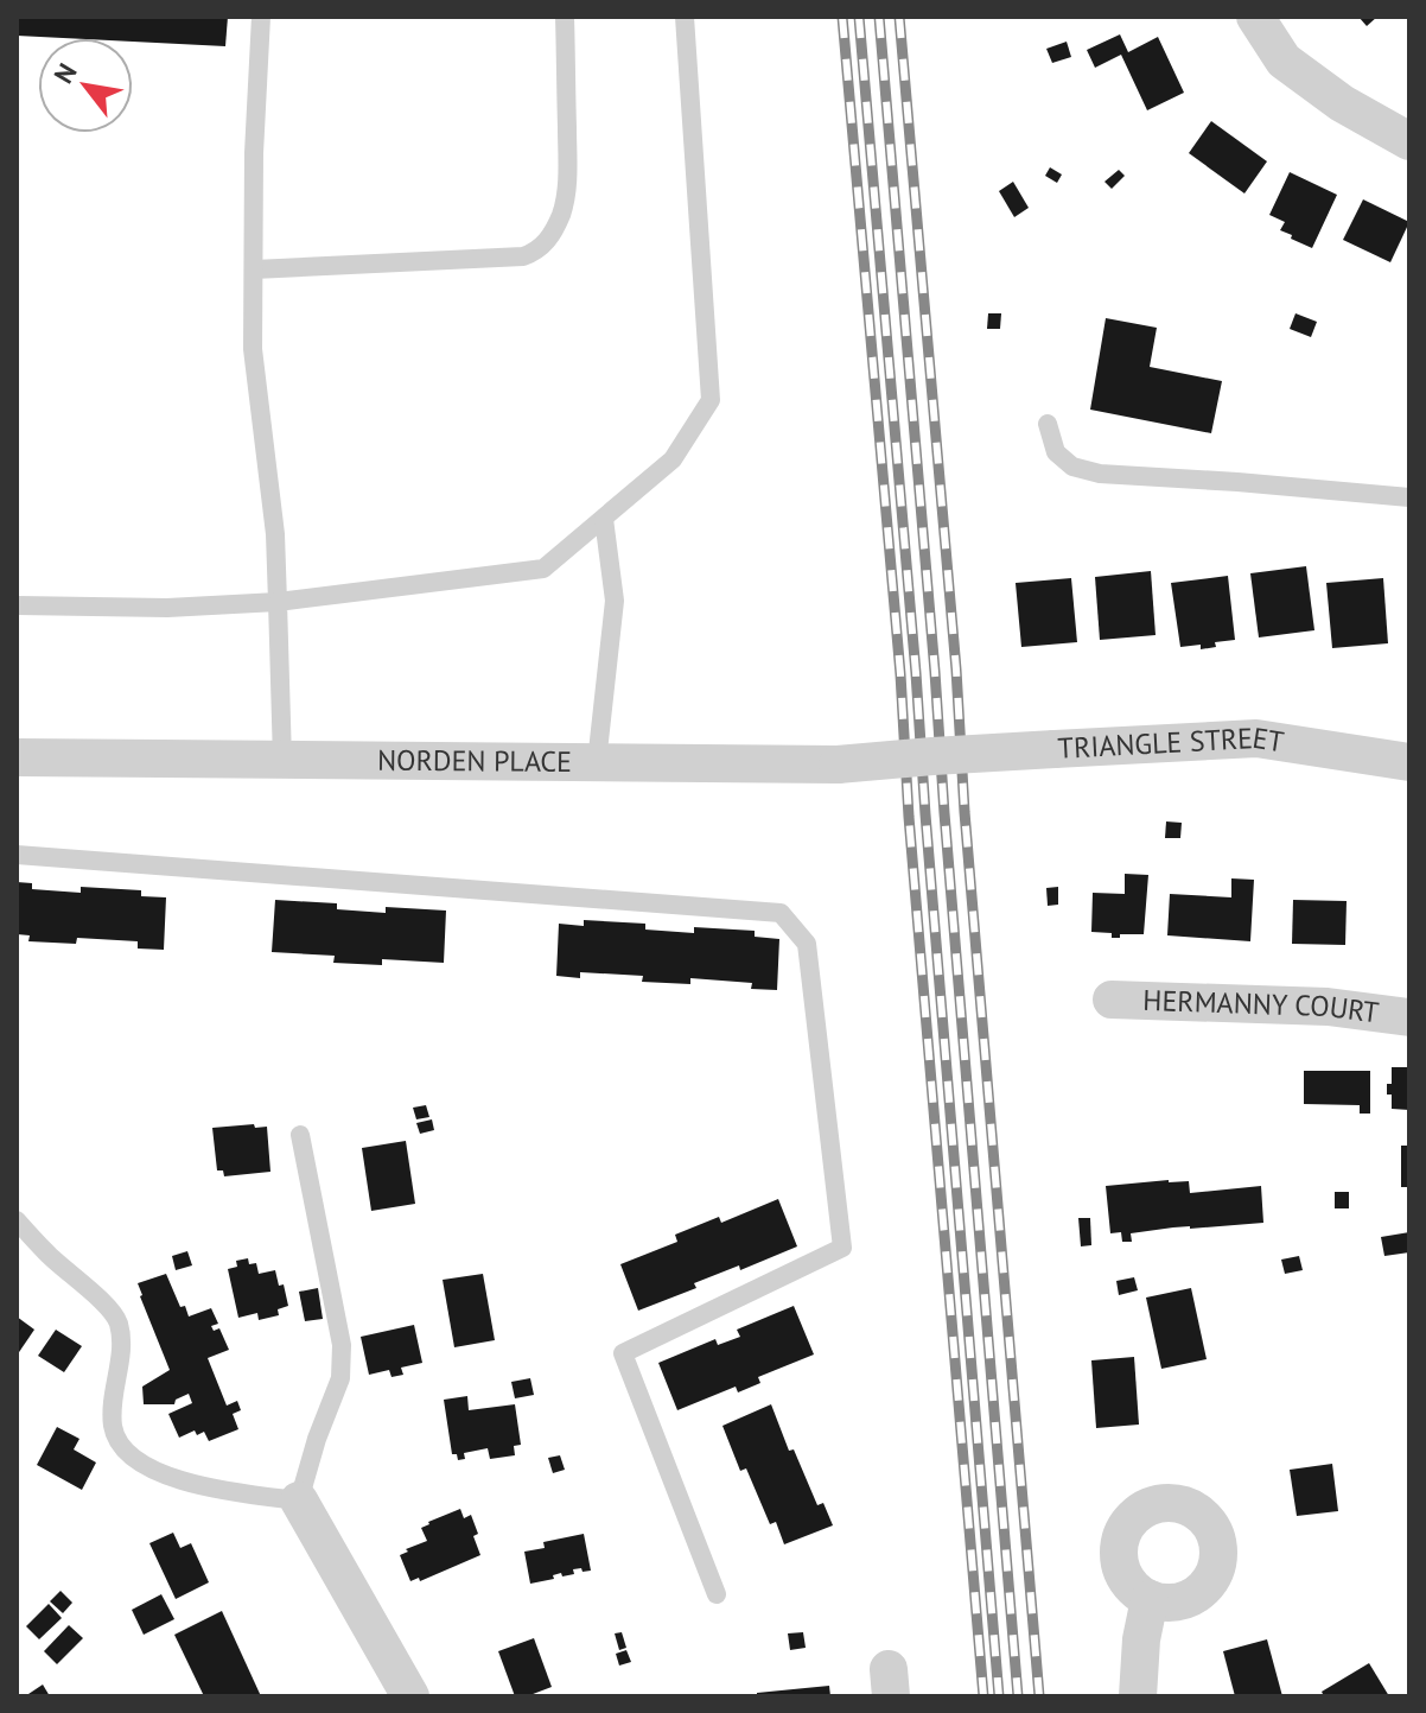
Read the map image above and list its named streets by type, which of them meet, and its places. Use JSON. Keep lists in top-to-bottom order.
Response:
{
  "streets": {
    "street": ["TRIANGLE STREET", "NORDEN PLACE", "HERMANNY COURT"]
  },
  "crossings": [
    ["TRIANGLE STREET", "NORDEN PLACE"]
  ],
  "north": "top left"
}
